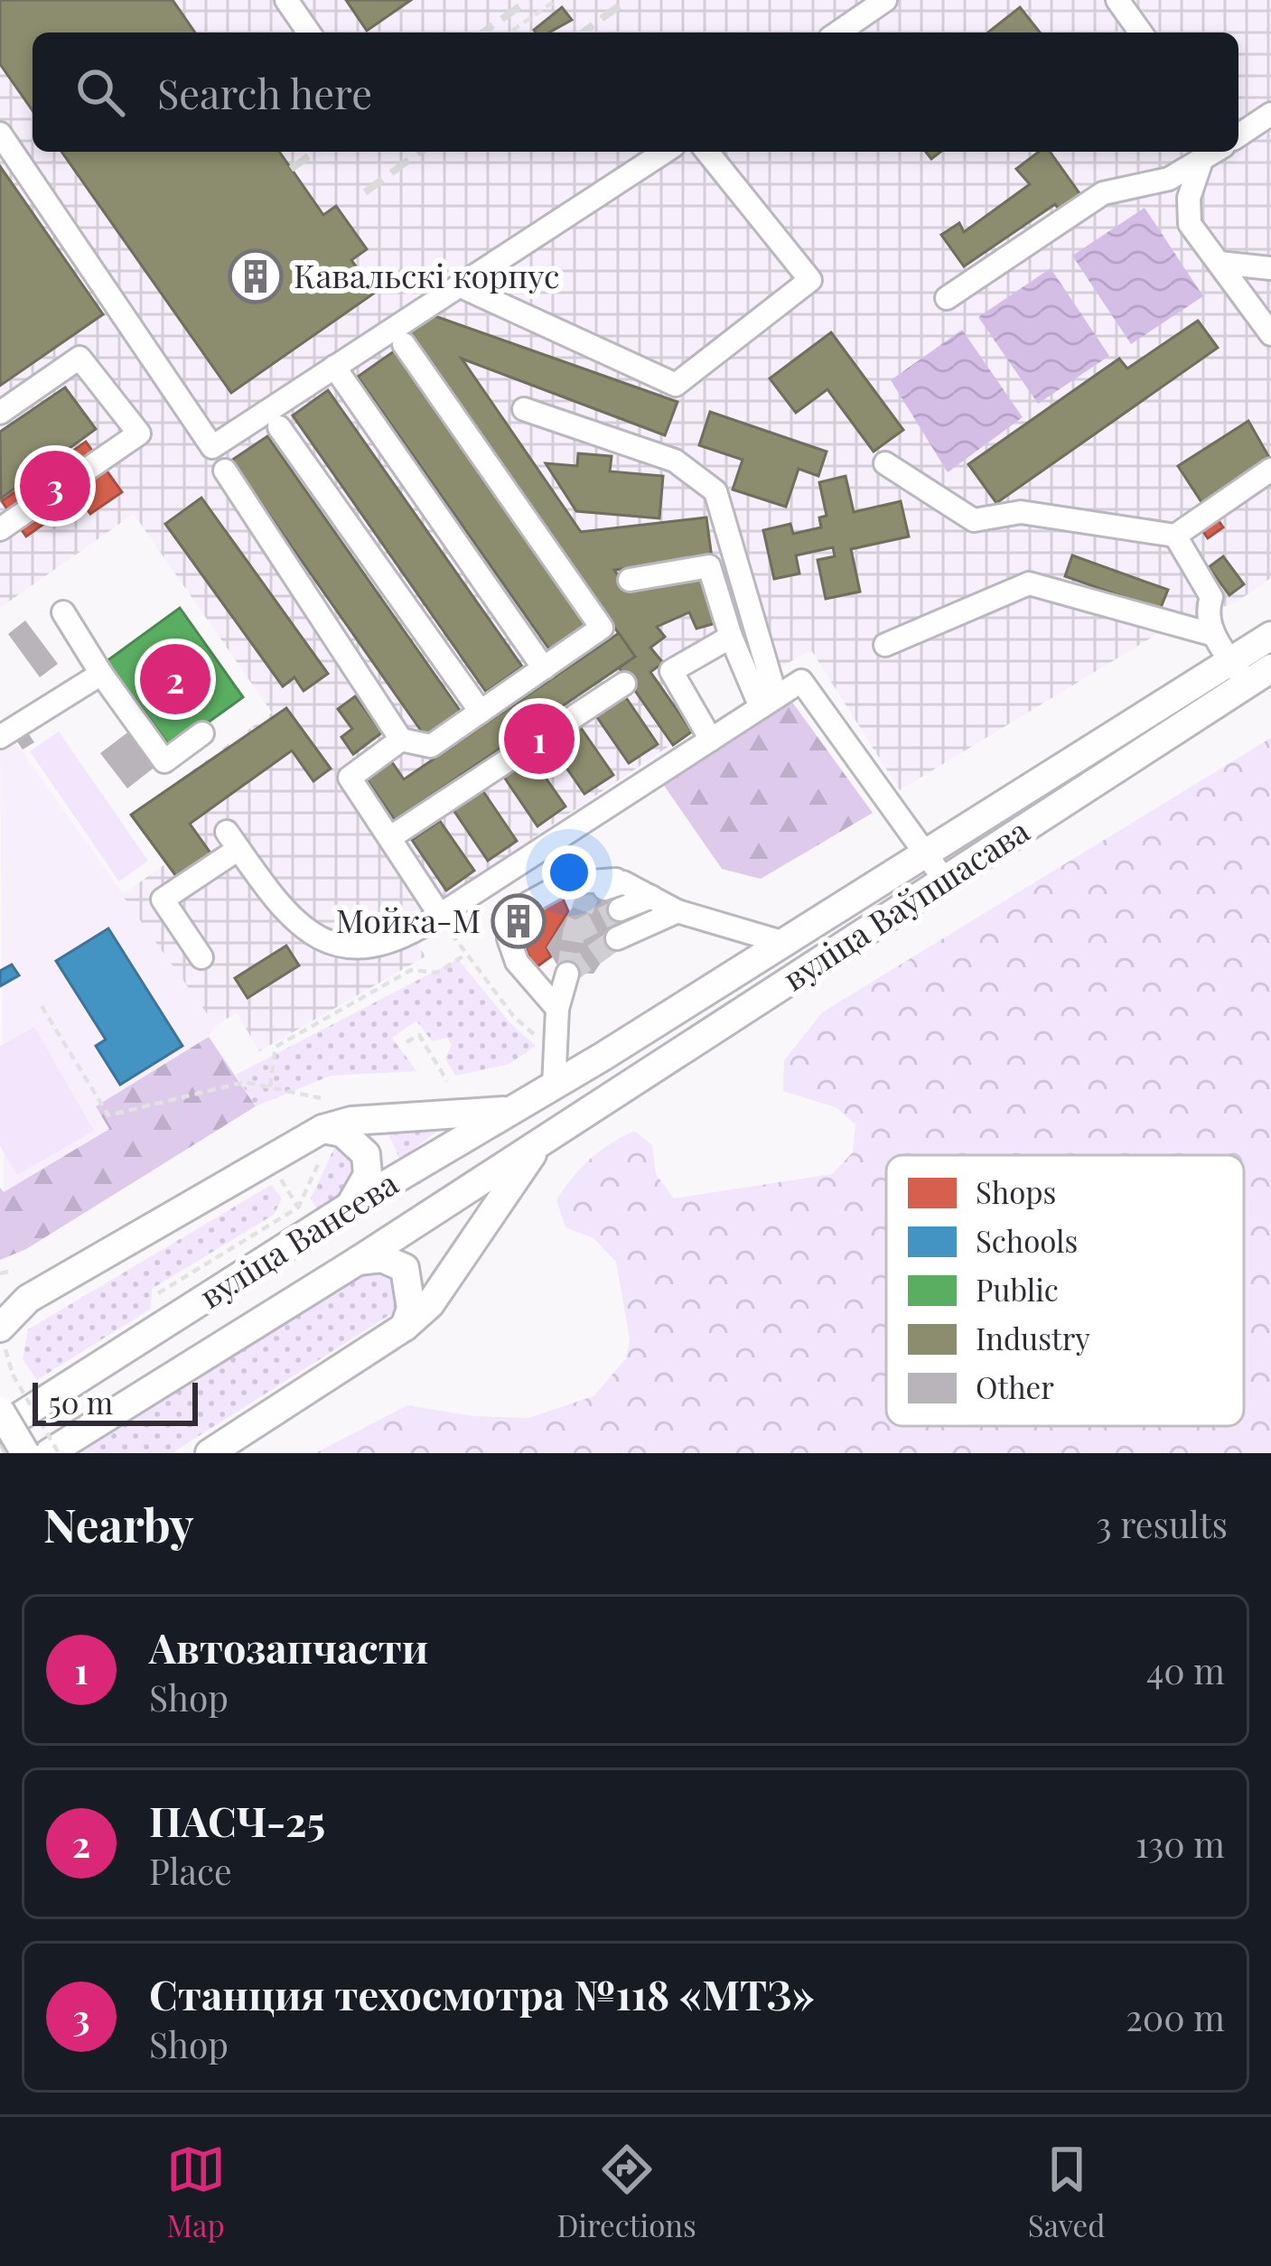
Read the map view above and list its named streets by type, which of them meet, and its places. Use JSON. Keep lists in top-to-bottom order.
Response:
{
  "streets": {
    "main road": ["вуліца Ваўпшасава", "вуліца Ванеева"]
  },
  "crossings": [
    ["вуліца Ваўпшасава", "вуліца Ванеева"]
  ],
  "places": {
    "building": ["Кавальскі корпус", "Мойка-М"]
  },
  "legend": [
    "Shops",
    "Schools",
    "Public",
    "Industry",
    "Other"
  ],
  "scale_bar": "50 m",
  "page": {
    "search": "Search here",
    "pins": ["3", "2", "1"],
    "scale": "50 m",
    "heading": ["Nearby", "3 results"],
    "list": [
      {
        "mark": "1",
        "name": "Автозапчасти",
        "note": "Shop",
        "value": "40 m"
      },
      {
        "mark": "2",
        "name": "ПАСЧ-25",
        "note": "Place",
        "value": "130 m"
      },
      {
        "mark": "3",
        "name": "Станция техосмотра №118 «МТЗ»",
        "note": "Shop",
        "value": "200 m"
      }
    ],
    "nav": ["Map", "Directions", "Saved"]
  }
}
